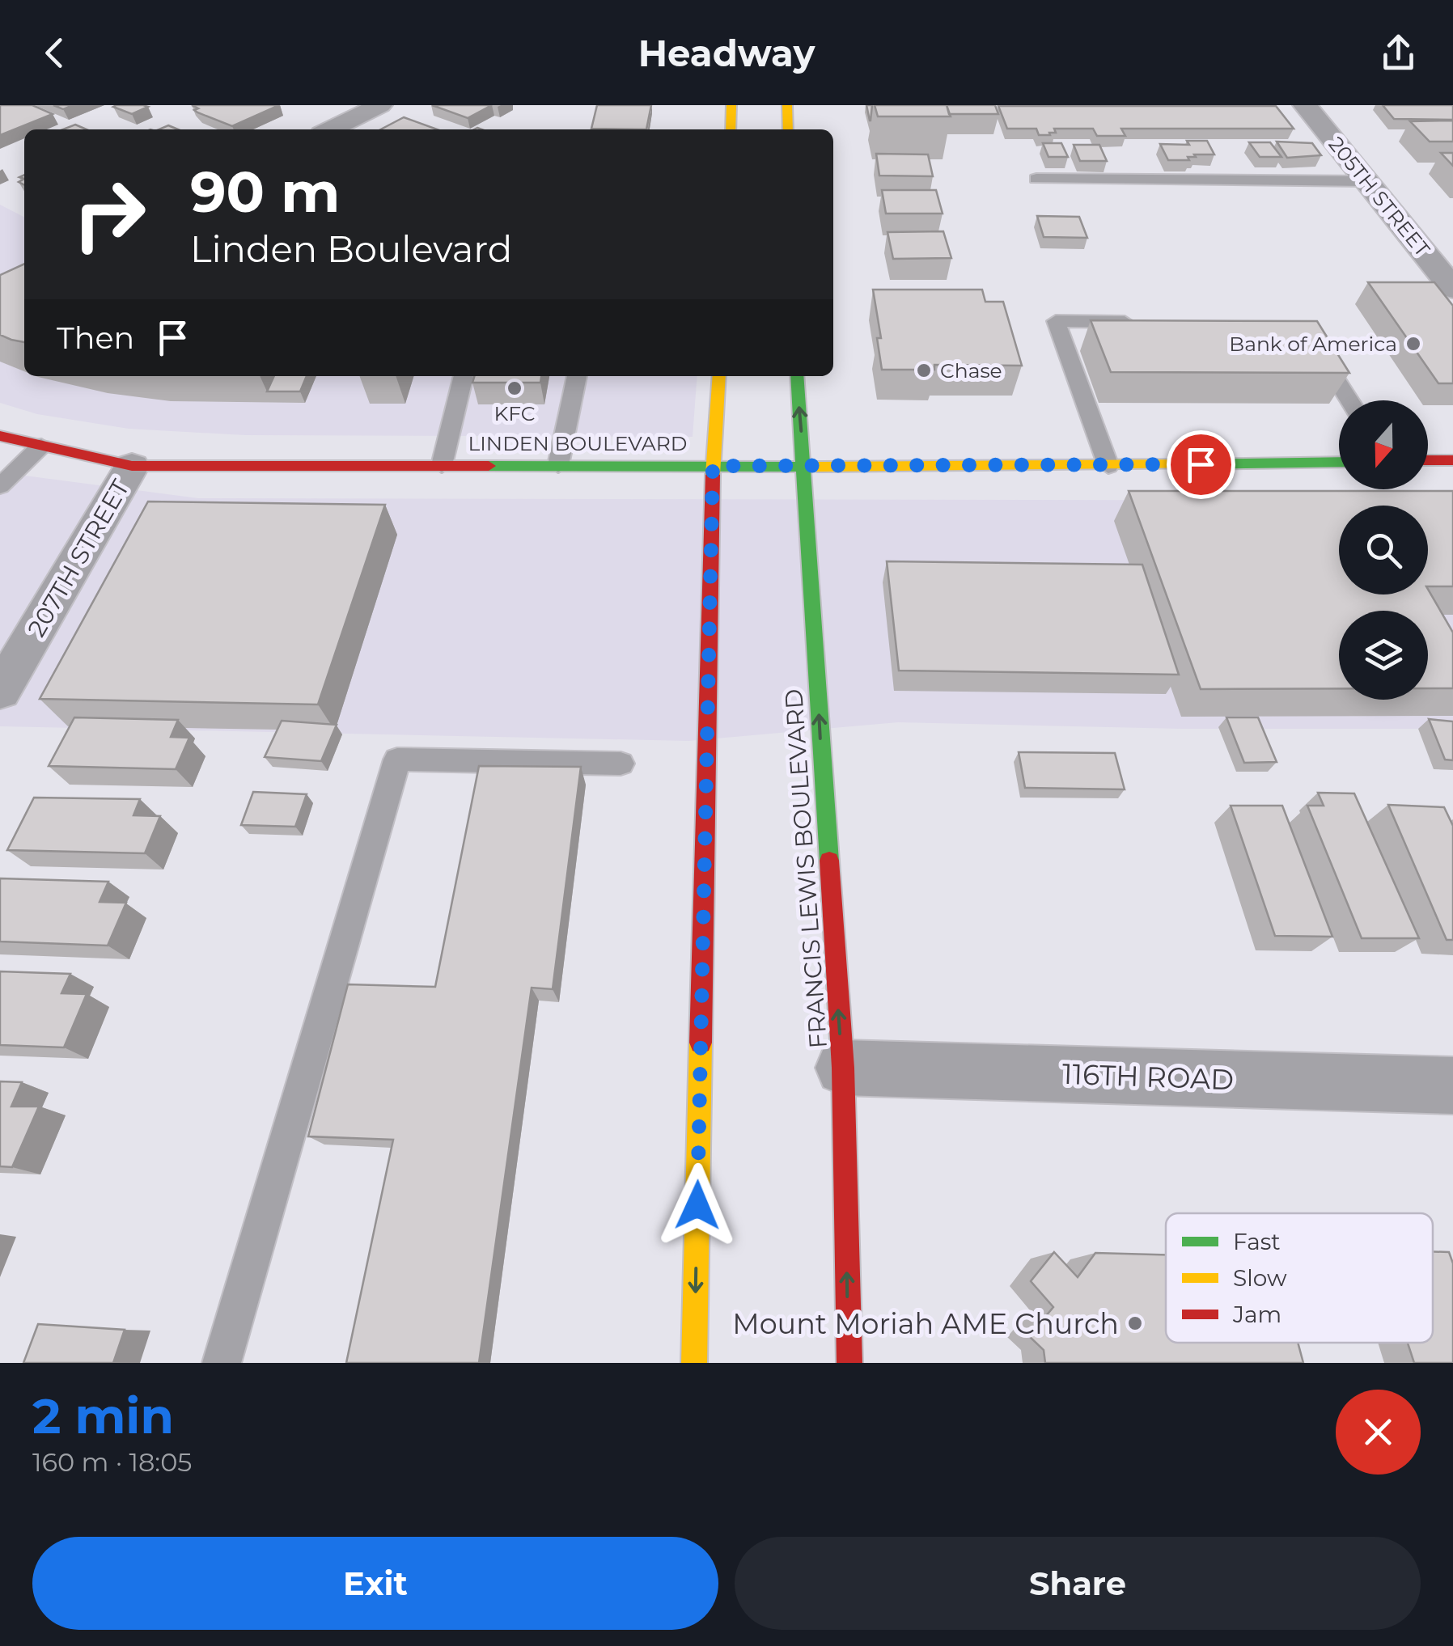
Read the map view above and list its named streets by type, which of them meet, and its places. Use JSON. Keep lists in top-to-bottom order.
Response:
{
  "streets": {
    "main road": ["LINDEN BOULEVARD", "FRANCIS LEWIS BOULEVARD"],
    "street": ["205TH STREET", "207TH STREET", "116TH ROAD"]
  },
  "crossings": [
    ["LINDEN BOULEVARD", "207TH STREET"],
    ["LINDEN BOULEVARD", "FRANCIS LEWIS BOULEVARD"],
    ["FRANCIS LEWIS BOULEVARD", "116TH ROAD"]
  ],
  "places": [
    "Bank of America",
    "Chase",
    "KFC",
    "Mount Moriah AME Church"
  ],
  "legend": ["Fast", "Slow", "Jam"],
  "north": "bottom",
  "page": {
    "header": "Headway",
    "turn": ["90 m", "Linden Boulevard"],
    "then": "Then",
    "heading": ["2 min", "160 m · 18:05"],
    "buttons": ["Exit", "Share"]
  }
}
